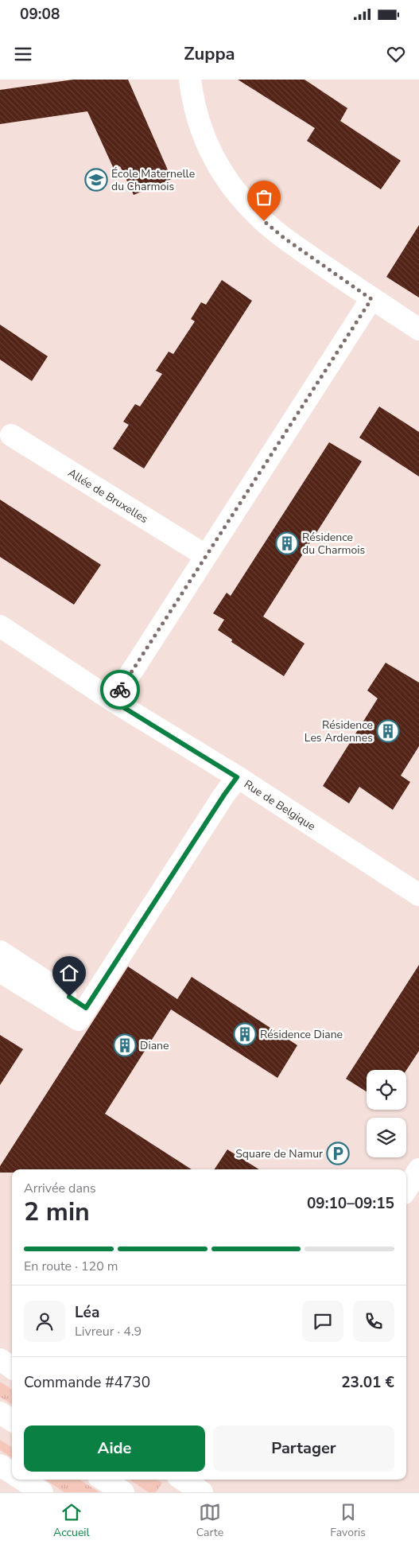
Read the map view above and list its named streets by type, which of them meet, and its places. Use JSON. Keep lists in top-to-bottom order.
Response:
{
  "streets": {
    "street": ["Allée de Bruxelles", "Rue de Belgique"]
  },
  "places": {
    "school or university": ["École Maternelle du Charmois"],
    "building": [
      "Résidence du Charmois",
      "Résidence Les Ardennes",
      "Résidence Diane",
      "Diane"
    ],
    "parking": ["Square de Namur"]
  },
  "page": {
    "status": "09:08",
    "header": "Zuppa",
    "heading": ["2 min", "Arrivée dans", "09:10–09:15"],
    "panel": [
      "Léa",
      "Livreur · 4.9",
      "Commande #4730",
      "23.01 €"
    ],
    "bar": "En route · 120 m",
    "buttons": ["Aide", "Partager"],
    "tabs": ["Accueil", "Carte", "Favoris"]
  }
}
